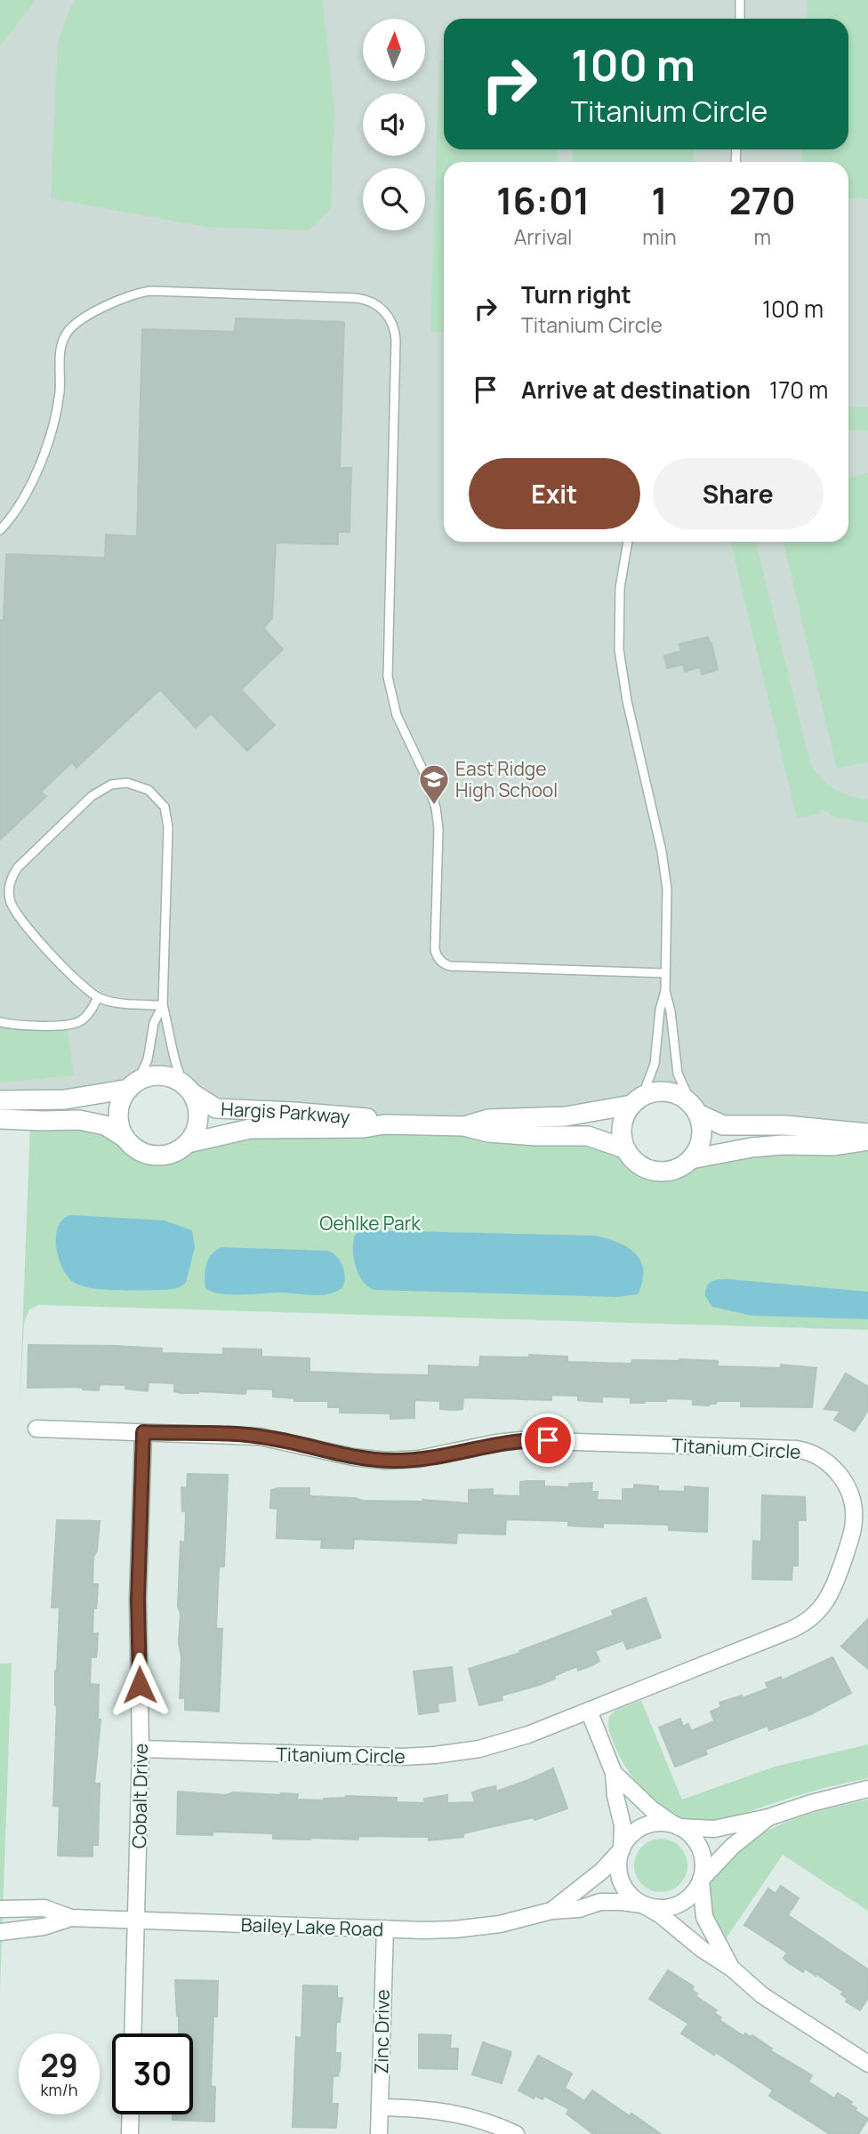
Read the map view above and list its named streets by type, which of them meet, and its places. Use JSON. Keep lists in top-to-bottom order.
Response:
{
  "streets": {
    "street": [
      "Hargis Parkway",
      "Titanium Circle",
      "Cobalt Drive",
      "Bailey Lake Road",
      "Zinc Drive"
    ]
  },
  "crossings": [
    ["Titanium Circle", "Cobalt Drive"],
    ["Cobalt Drive", "Bailey Lake Road"],
    ["Bailey Lake Road", "Zinc Drive"]
  ],
  "parks": ["Oehlke Park"],
  "places": {
    "school or university": ["East Ridge High School"]
  },
  "north": "top",
  "page": {
    "turn": ["100 m", "Titanium Circle"],
    "eta": [
      "16:01",
      "Arrival",
      "1",
      "min",
      "270",
      "m"
    ],
    "list": [
      {
        "name": "Turn right",
        "note": "Titanium Circle",
        "value": "100 m"
      },
      {
        "name": "Arrive at destination",
        "value": "170 m"
      }
    ],
    "buttons": ["Exit", "Share"],
    "speed": "29 km/h",
    "limit": "30"
  }
}
